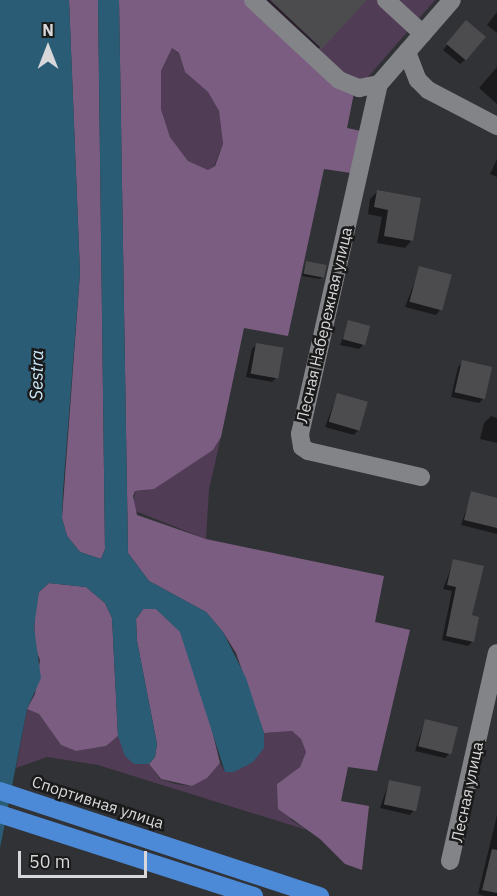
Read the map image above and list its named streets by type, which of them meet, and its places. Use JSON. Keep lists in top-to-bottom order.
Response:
{
  "streets": {
    "highway": ["Спортивная улица"],
    "street": ["Лесная Набережная улица", "Лесная улица"]
  },
  "water": ["Sestra"],
  "scale_bar": "50 m",
  "north": "top"
}
